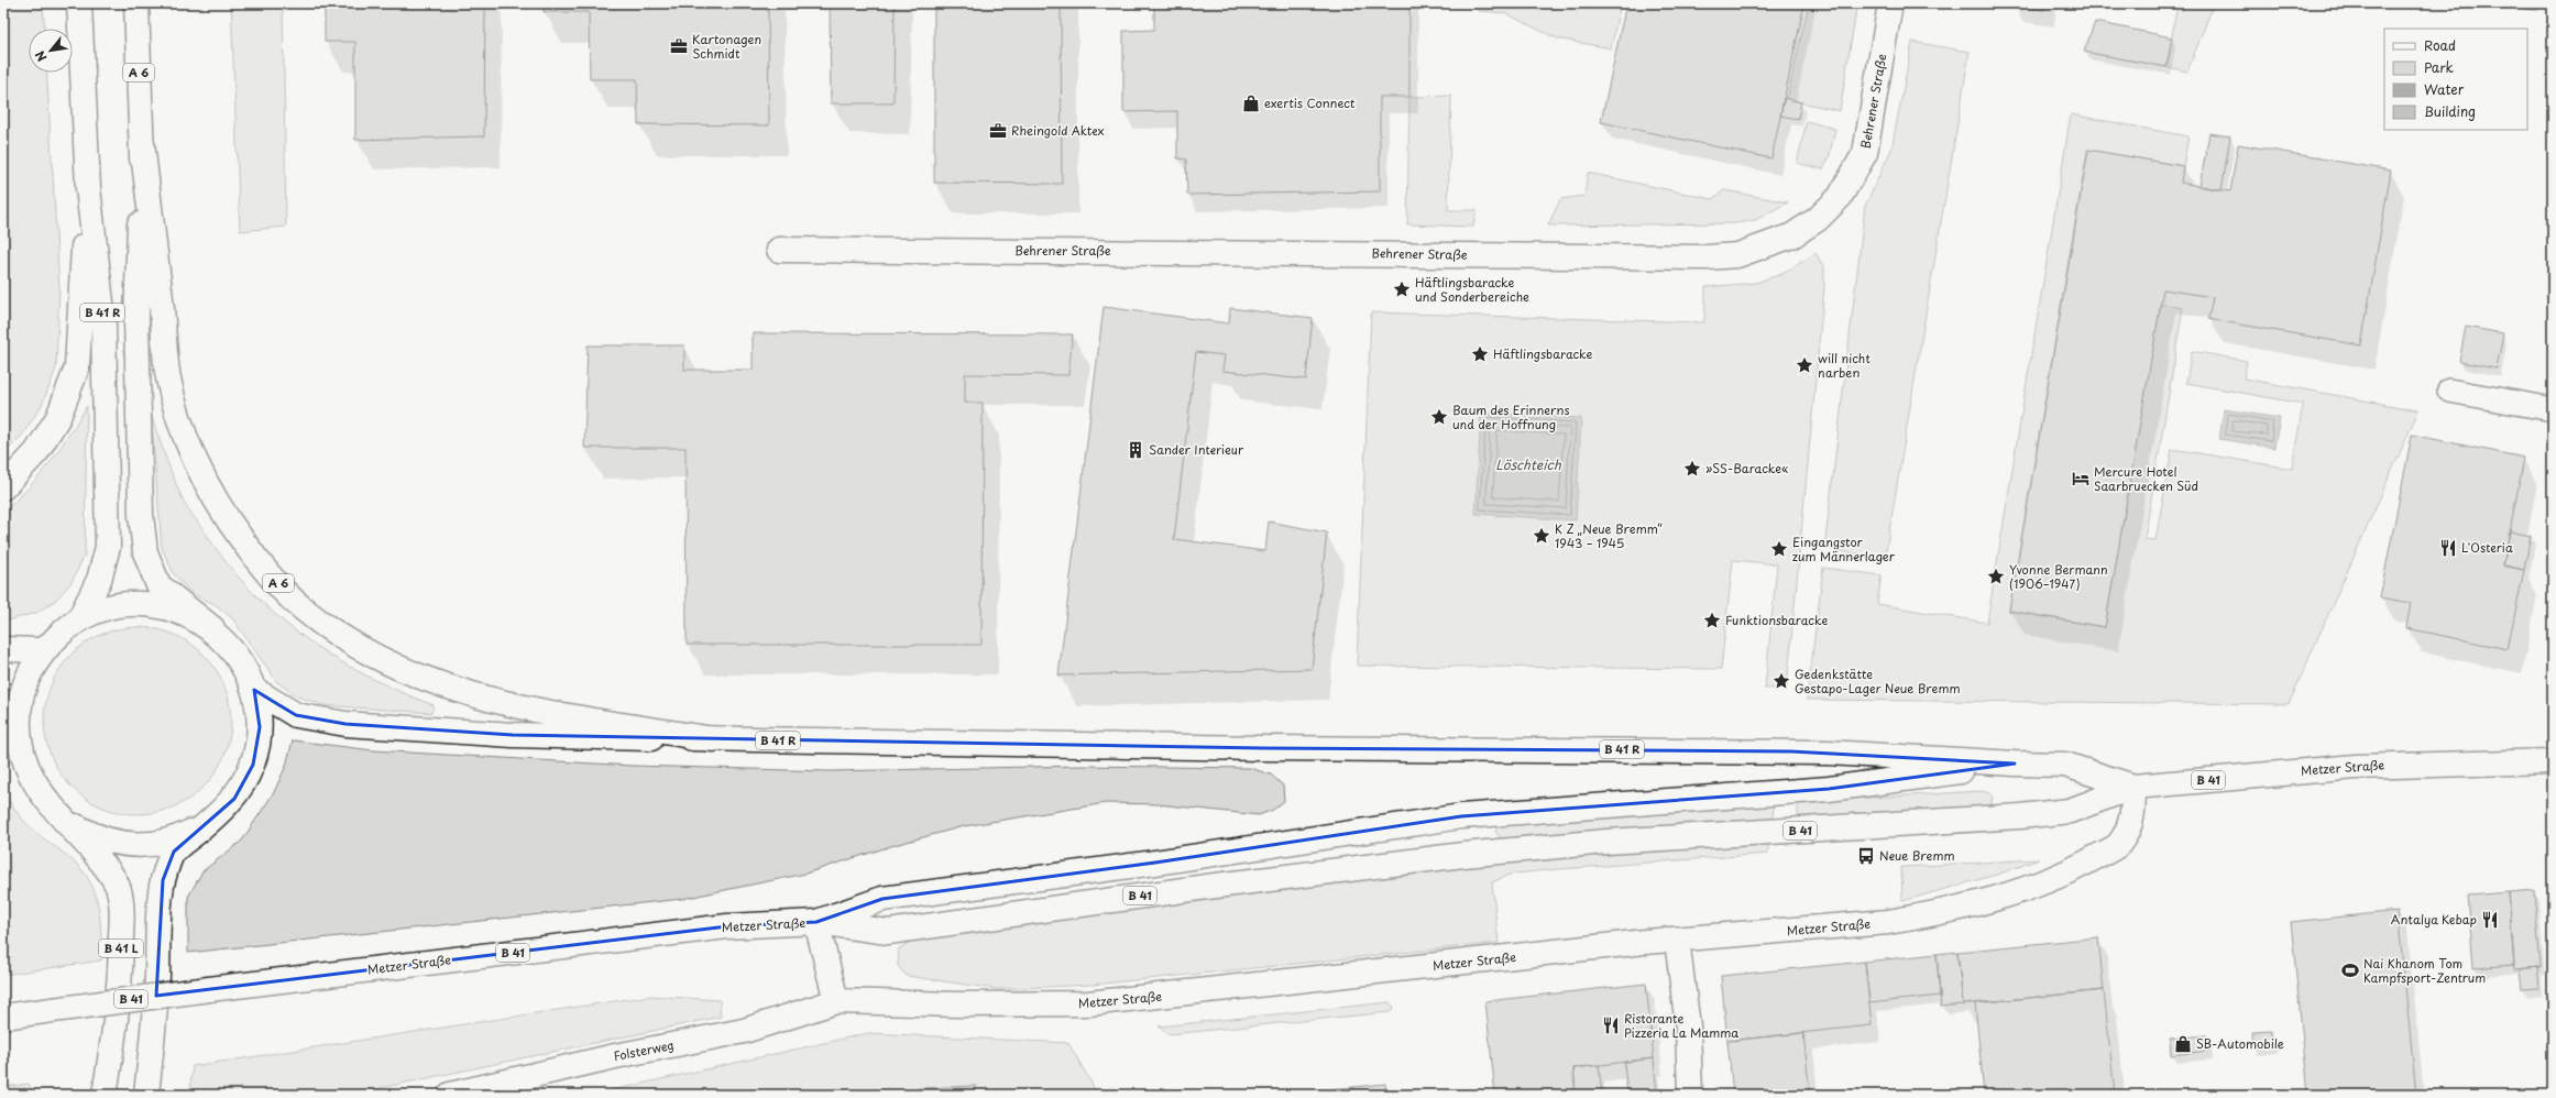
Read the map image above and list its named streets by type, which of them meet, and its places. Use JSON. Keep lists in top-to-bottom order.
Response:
{
  "streets": {
    "main road": [
      "A 6",
      "Behrener Straße",
      "B 41 R",
      "Metzer Straße",
      "B 41",
      "B 41 L",
      "Folsterweg"
    ]
  },
  "crossings": [
    ["A 6", "B 41 R"],
    ["A 6", "Metzer Straße"],
    ["B 41 R", "Metzer Straße"],
    ["Metzer Straße", "Folsterweg"]
  ],
  "water": ["Löschteich"],
  "places": {
    "office": ["Kartonagen Schmidt", "Rheingold Aktex"],
    "shop": ["exertis Connect", "SB-Automobile"],
    "place": [
      "Häftlingsbaracke und Sonderbereiche",
      "Häftlingsbaracke",
      "will nicht narben",
      "Baum des Erinnerns und der Hoffnung",
      "»SS-Baracke«",
      "K Z „Neue Bremm“ 1943 – 1945",
      "Eingangstor zum Männerlager",
      "Yvonne Bermann (1906–1947)",
      "Funktionsbaracke",
      "Gedenkstätte Gestapo-Lager Neue Bremm"
    ],
    "building": ["Sander Interieur"],
    "hotel": ["Mercure Hotel Saarbruecken Süd"],
    "restaurant": ["L'Osteria", "Antalya Kebap", "Ristorante Pizzeria La Mamma"],
    "bus stop": ["Neue Bremm"],
    "sports": ["Nai Khanom Tom Kampfsport-Zentrum"]
  },
  "legend": [
    "Road",
    "Park",
    "Water",
    "Building"
  ],
  "north": "bottom left"
}
